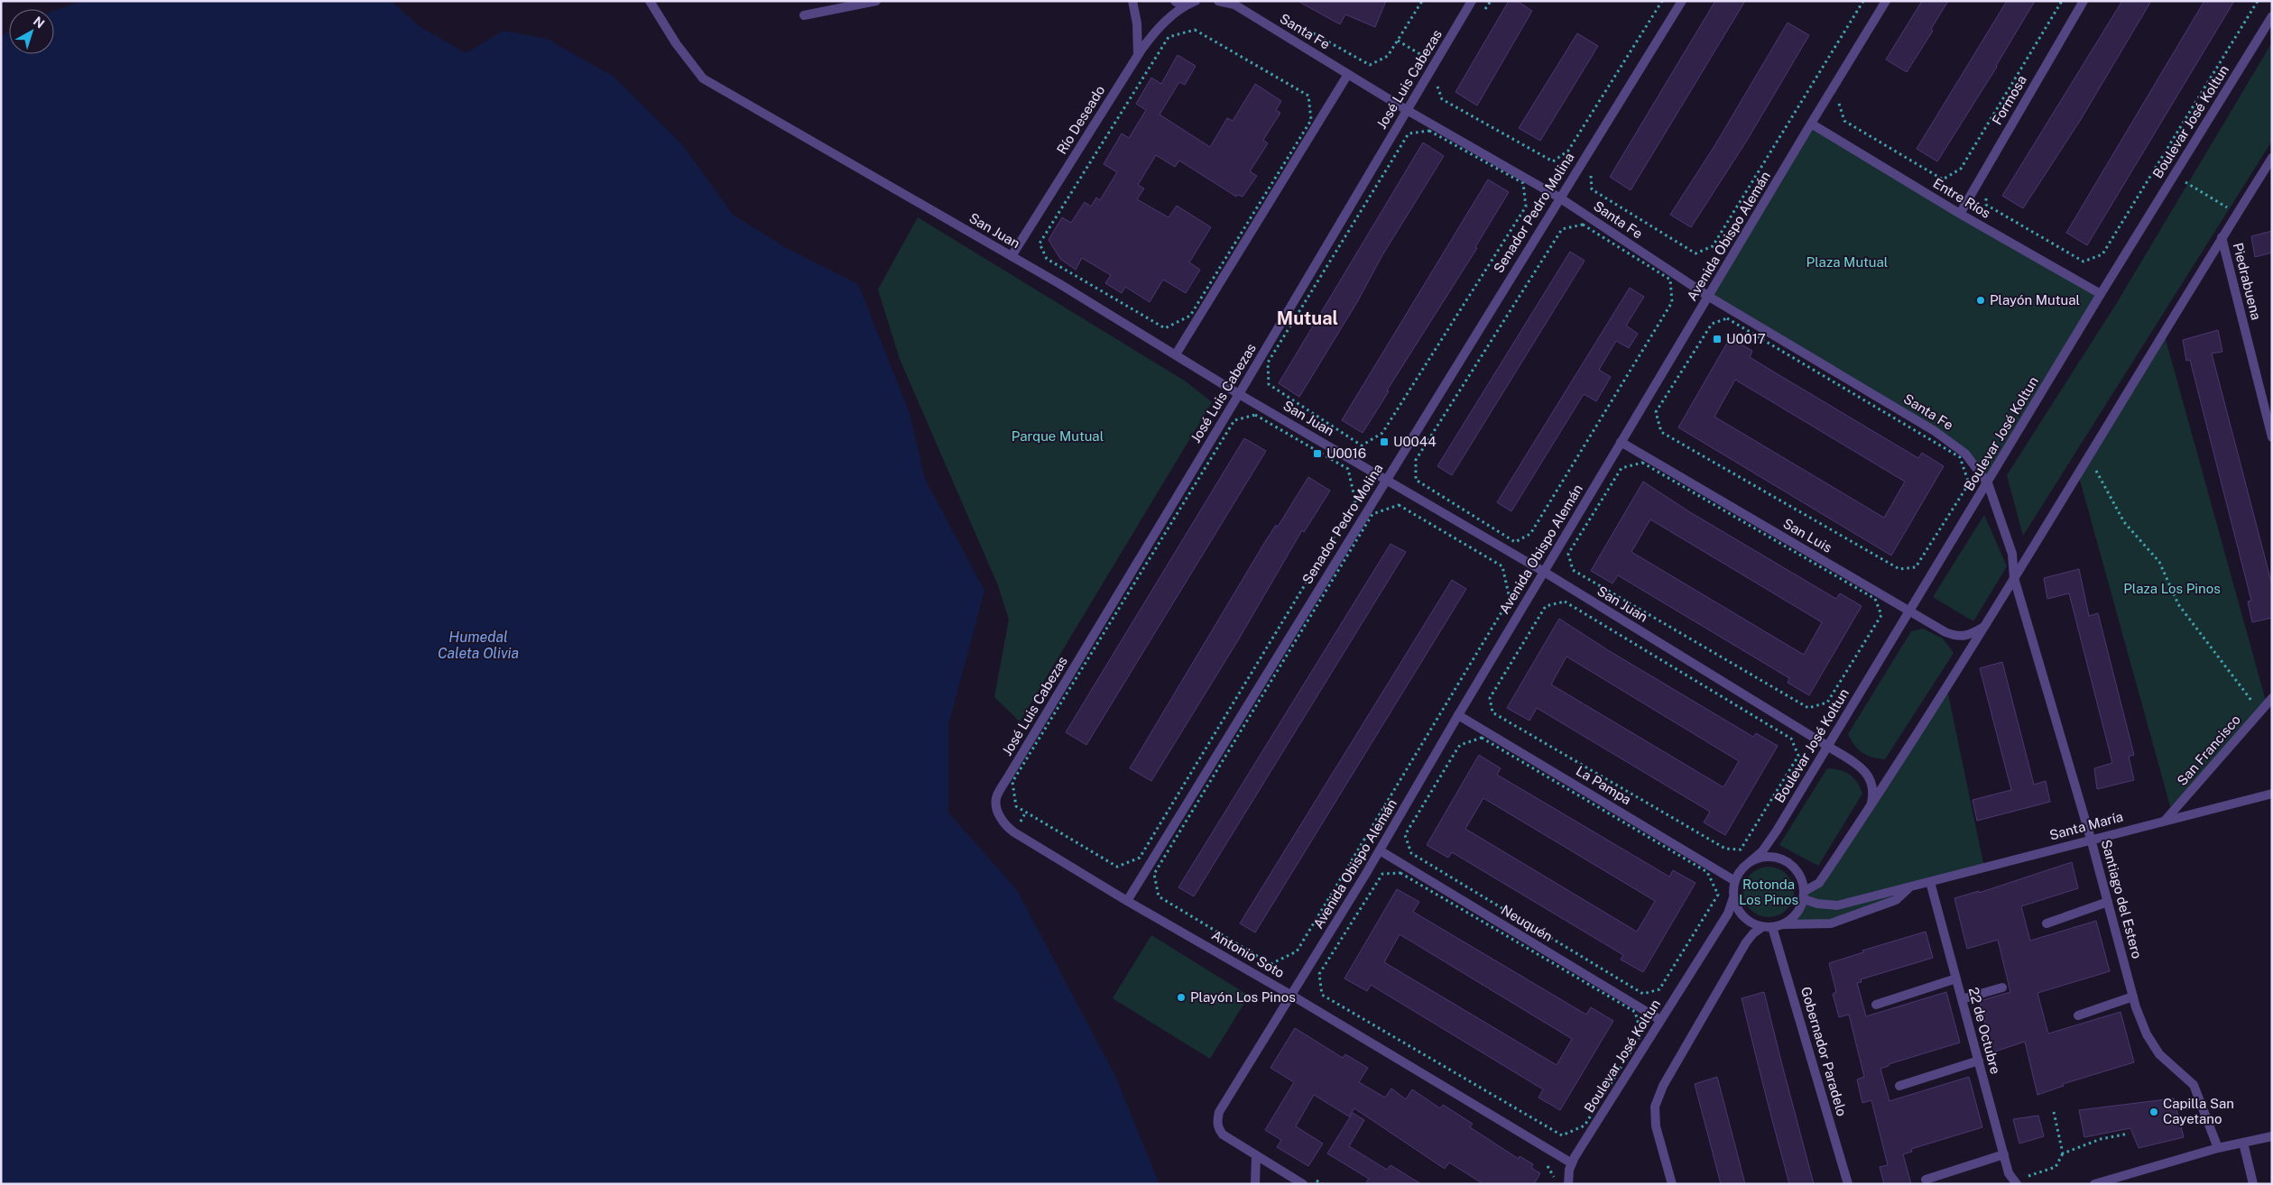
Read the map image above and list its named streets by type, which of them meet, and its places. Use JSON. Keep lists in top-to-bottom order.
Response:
{
  "streets": {
    "street": [
      "Santa Fe",
      "José Luis Cabezas",
      "Formosa",
      "Río Deseado",
      "Boulevar José Koltun",
      "Entre Ríos",
      "Senador Pedro Molina",
      "San Juan",
      "Avenida Obispo Alemán",
      "Piedrabuena",
      "San Luis",
      "San Francisco",
      "La Pampa",
      "Santa María",
      "Santiago del Estero",
      "Neuquén",
      "Antonio Soto",
      "22 de Octubre",
      "Gobernador Paradelo"
    ]
  },
  "crossings": [
    ["Santa Fe", "José Luis Cabezas"],
    ["Santa Fe", "Boulevar José Koltun"],
    ["Santa Fe", "Senador Pedro Molina"],
    ["Santa Fe", "Avenida Obispo Alemán"],
    ["Santa Fe", "Santiago del Estero"],
    ["José Luis Cabezas", "San Juan"],
    ["José Luis Cabezas", "Antonio Soto"],
    ["Formosa", "Entre Ríos"],
    ["Río Deseado", "San Juan"],
    ["Boulevar José Koltun", "Entre Ríos"],
    ["Boulevar José Koltun", "San Juan"],
    ["Boulevar José Koltun", "San Luis"],
    ["Boulevar José Koltun", "La Pampa"],
    ["Boulevar José Koltun", "Santa María"],
    ["Boulevar José Koltun", "Santiago del Estero"],
    ["Boulevar José Koltun", "Neuquén"],
    ["Boulevar José Koltun", "Antonio Soto"],
    ["Boulevar José Koltun", "Gobernador Paradelo"],
    ["Entre Ríos", "Avenida Obispo Alemán"],
    ["Senador Pedro Molina", "San Juan"],
    ["Senador Pedro Molina", "Antonio Soto"],
    ["San Juan", "Avenida Obispo Alemán"],
    ["Avenida Obispo Alemán", "San Luis"],
    ["Avenida Obispo Alemán", "La Pampa"],
    ["Avenida Obispo Alemán", "Neuquén"],
    ["Avenida Obispo Alemán", "Antonio Soto"],
    ["San Francisco", "Santa María"],
    ["La Pampa", "Santa María"],
    ["La Pampa", "Gobernador Paradelo"],
    ["Santa María", "Santiago del Estero"],
    ["Santa María", "22 de Octubre"],
    ["Santa María", "Gobernador Paradelo"]
  ],
  "districts": ["Mutual"],
  "water": ["Humedal Caleta Olivia"],
  "parks": [
    "Plaza Mutual",
    "Parque Mutual",
    "Plaza Los Pinos",
    "Rotonda Los Pinos"
  ],
  "places": {
    "other": ["Playón Mutual", "Playón Los Pinos", "Capilla San Cayetano"],
    "transit": ["U0017", "U0044", "U0016"]
  },
  "north": "top right"
}
